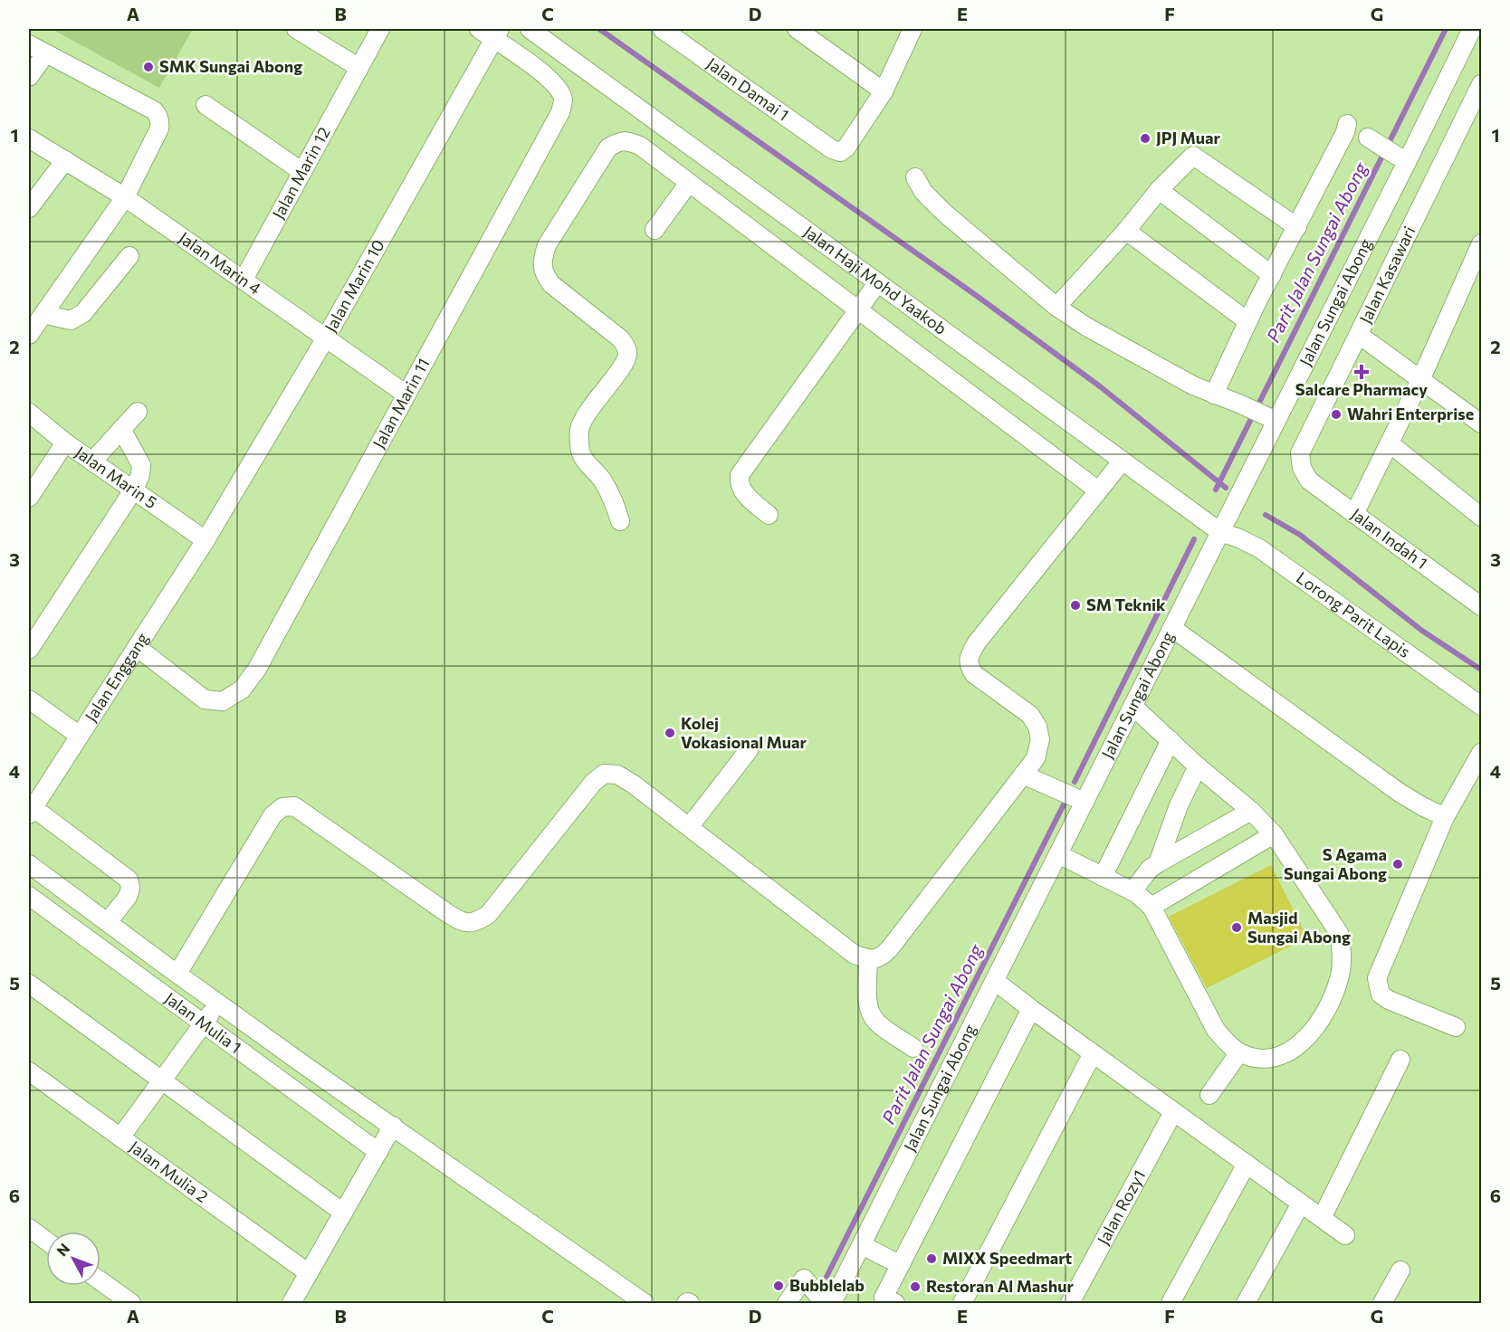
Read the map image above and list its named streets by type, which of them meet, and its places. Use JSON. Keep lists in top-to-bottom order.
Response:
{
  "streets": {
    "street": [
      "Jalan Damai 1",
      "Jalan Marin 12",
      "Jalan Marin 4",
      "Jalan Kasawari",
      "Jalan Haji Mohd Yaakob",
      "Jalan Marin 10",
      "Jalan Sungai Abong",
      "Jalan Marin 11",
      "Jalan Marin 5",
      "Jalan Indah 1",
      "Lorong Parit Lapis",
      "Jalan Enggang",
      "Jalan Mulia 1",
      "Jalan Mulia 2",
      "Jalan Rozy1"
    ]
  },
  "crossings": [
    ["Jalan Marin 12", "Jalan Marin 4"],
    ["Jalan Marin 4", "Jalan Marin 10"],
    ["Jalan Marin 4", "Jalan Marin 11"],
    ["Jalan Kasawari", "Jalan Indah 1"],
    ["Jalan Haji Mohd Yaakob", "Jalan Sungai Abong"],
    ["Jalan Haji Mohd Yaakob", "Lorong Parit Lapis"],
    ["Jalan Marin 10", "Jalan Marin 11"],
    ["Jalan Marin 10", "Jalan Marin 5"],
    ["Jalan Marin 10", "Jalan Enggang"],
    ["Jalan Sungai Abong", "Lorong Parit Lapis"],
    ["Jalan Marin 11", "Jalan Enggang"],
    ["Jalan Marin 5", "Jalan Enggang"]
  ],
  "water": ["Parit Jalan Sungai Abong"],
  "places": {
    "other": [
      "SMK Sungai Abong",
      "JPJ Muar",
      "Wahri Enterprise",
      "SM Teknik",
      "Kolej Vokasional Muar",
      "S Agama Sungai Abong",
      "Masjid Sungai Abong",
      "MIXX Speedmart",
      "Bubblelab",
      "Restoran Al Mashur"
    ],
    "health": ["Salcare Pharmacy"]
  },
  "north": "top left",
  "grid": {
    "columns": [
      "A",
      "B",
      "C",
      "D",
      "E",
      "F",
      "G"
    ],
    "rows": [
      "1",
      "2",
      "3",
      "4",
      "5",
      "6"
    ]
  }
}
